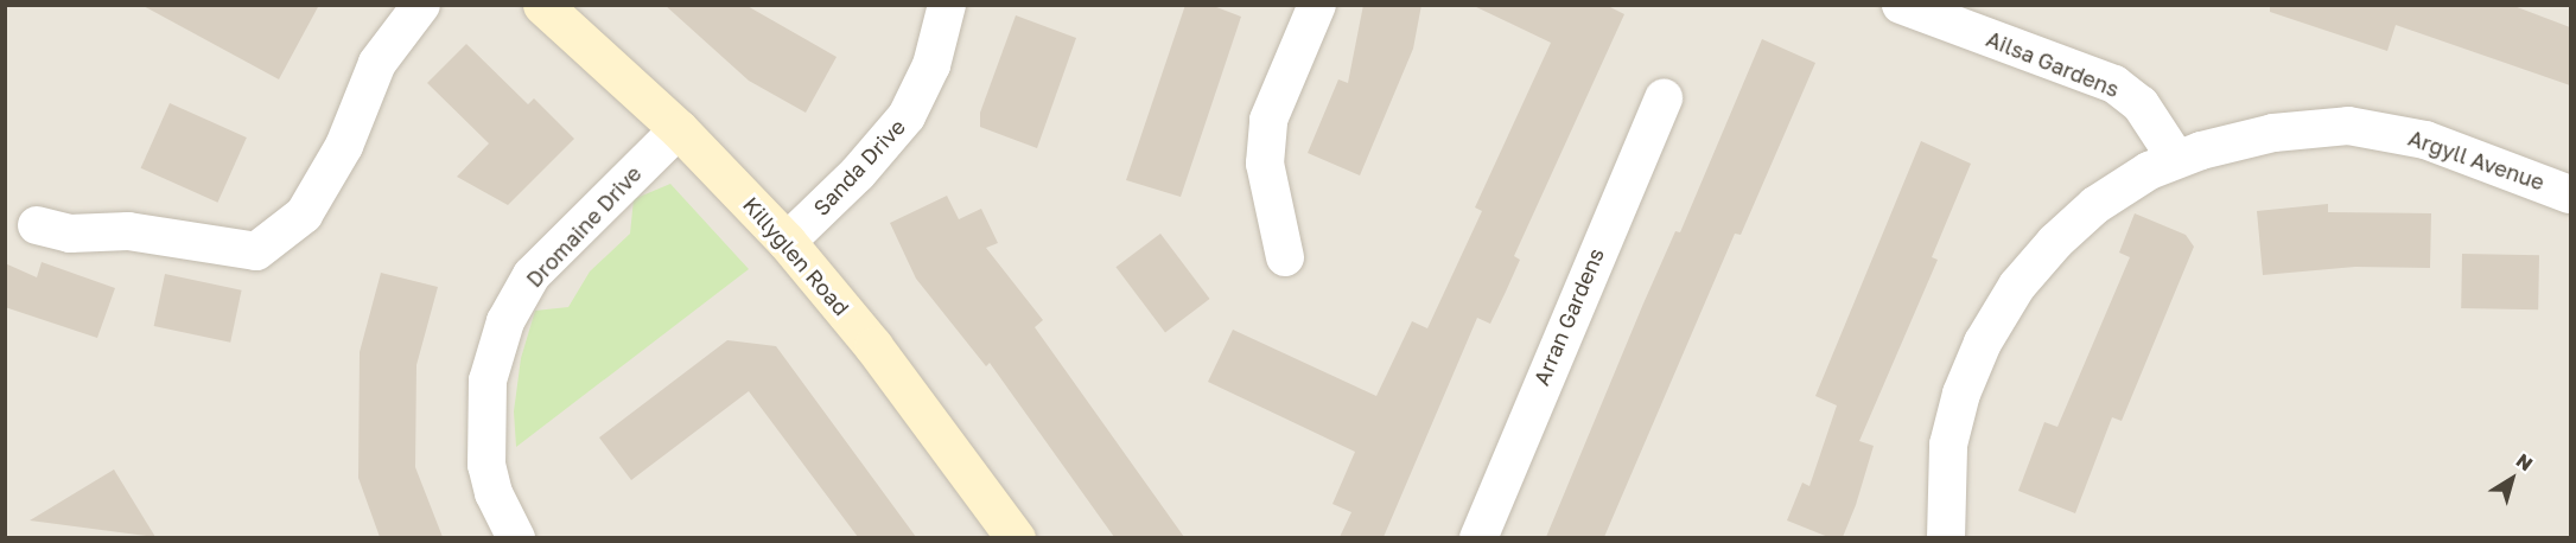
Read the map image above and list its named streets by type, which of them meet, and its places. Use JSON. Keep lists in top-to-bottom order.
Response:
{
  "streets": {
    "street": [
      "Ailsa Gardens",
      "Argyll Avenue",
      "Sanda Drive",
      "Dromaine Drive",
      "Killyglen Road",
      "Arran Gardens"
    ]
  },
  "crossings": [
    ["Ailsa Gardens", "Argyll Avenue"],
    ["Sanda Drive", "Killyglen Road"],
    ["Dromaine Drive", "Killyglen Road"]
  ],
  "north": "top right"
}
